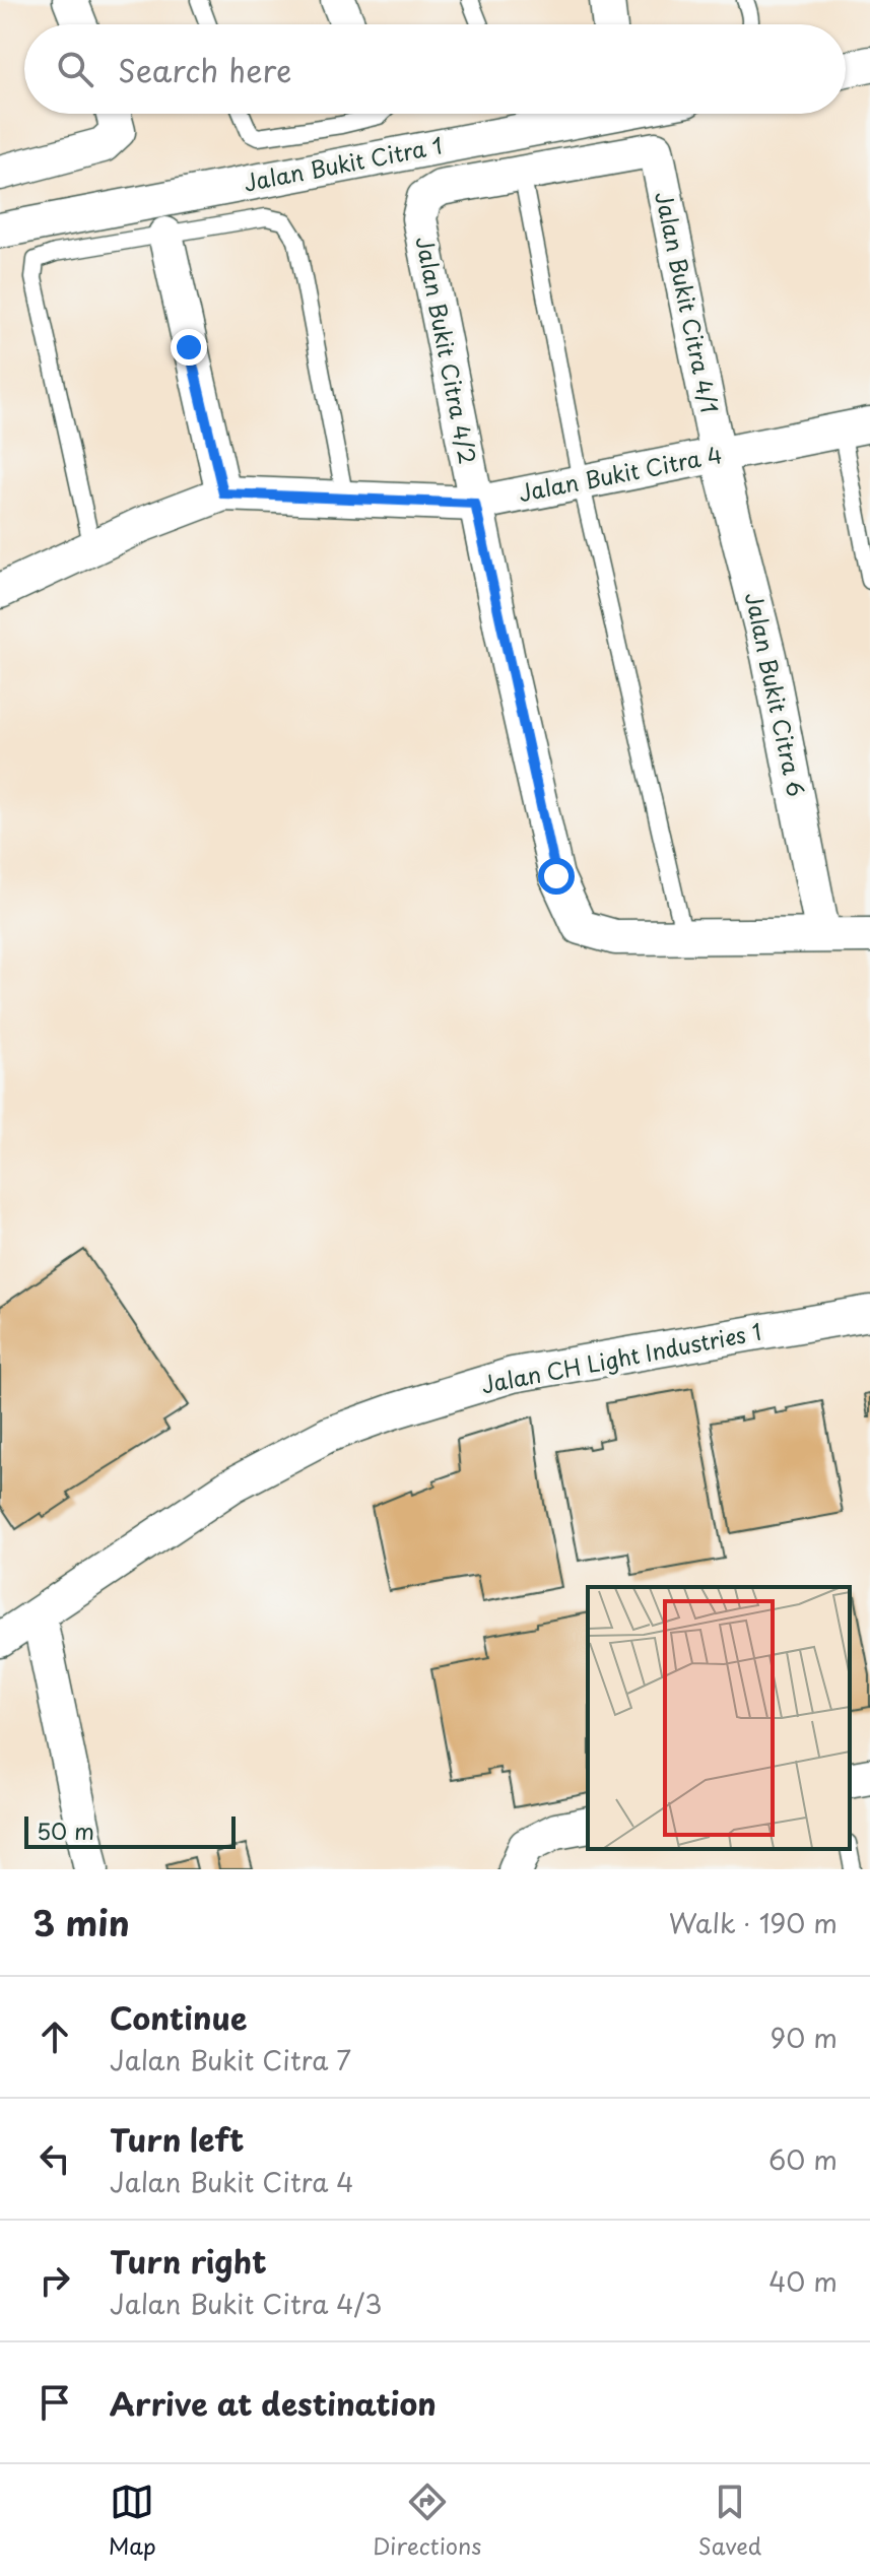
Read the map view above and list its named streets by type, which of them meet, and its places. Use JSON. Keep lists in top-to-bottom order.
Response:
{
  "streets": {
    "street": [
      "Jalan Bukit Citra 1",
      "Jalan Bukit Citra 4/1",
      "Jalan Bukit Citra 4/2",
      "Jalan Bukit Citra 4",
      "Jalan Bukit Citra 6",
      "Jalan CH Light Industries 1"
    ]
  },
  "crossings": [
    ["Jalan Bukit Citra 4/1", "Jalan Bukit Citra 4/2"],
    ["Jalan Bukit Citra 4/1", "Jalan Bukit Citra 4"],
    ["Jalan Bukit Citra 4/1", "Jalan Bukit Citra 6"],
    ["Jalan Bukit Citra 4/2", "Jalan Bukit Citra 4"],
    ["Jalan Bukit Citra 4/2", "Jalan Bukit Citra 6"],
    ["Jalan Bukit Citra 4", "Jalan Bukit Citra 6"]
  ],
  "scale_bar": "50 m",
  "page": {
    "search": "Search here",
    "scale": "50 m",
    "heading": ["3 min", "Walk · 190 m"],
    "list": [
      ["Continue", "Jalan Bukit Citra 7", "90 m"],
      ["Turn left", "Jalan Bukit Citra 4", "60 m"],
      ["Turn right", "Jalan Bukit Citra 4/3", "40 m"],
      "Arrive at destination"
    ],
    "nav": ["Map", "Directions", "Saved"]
  }
}
